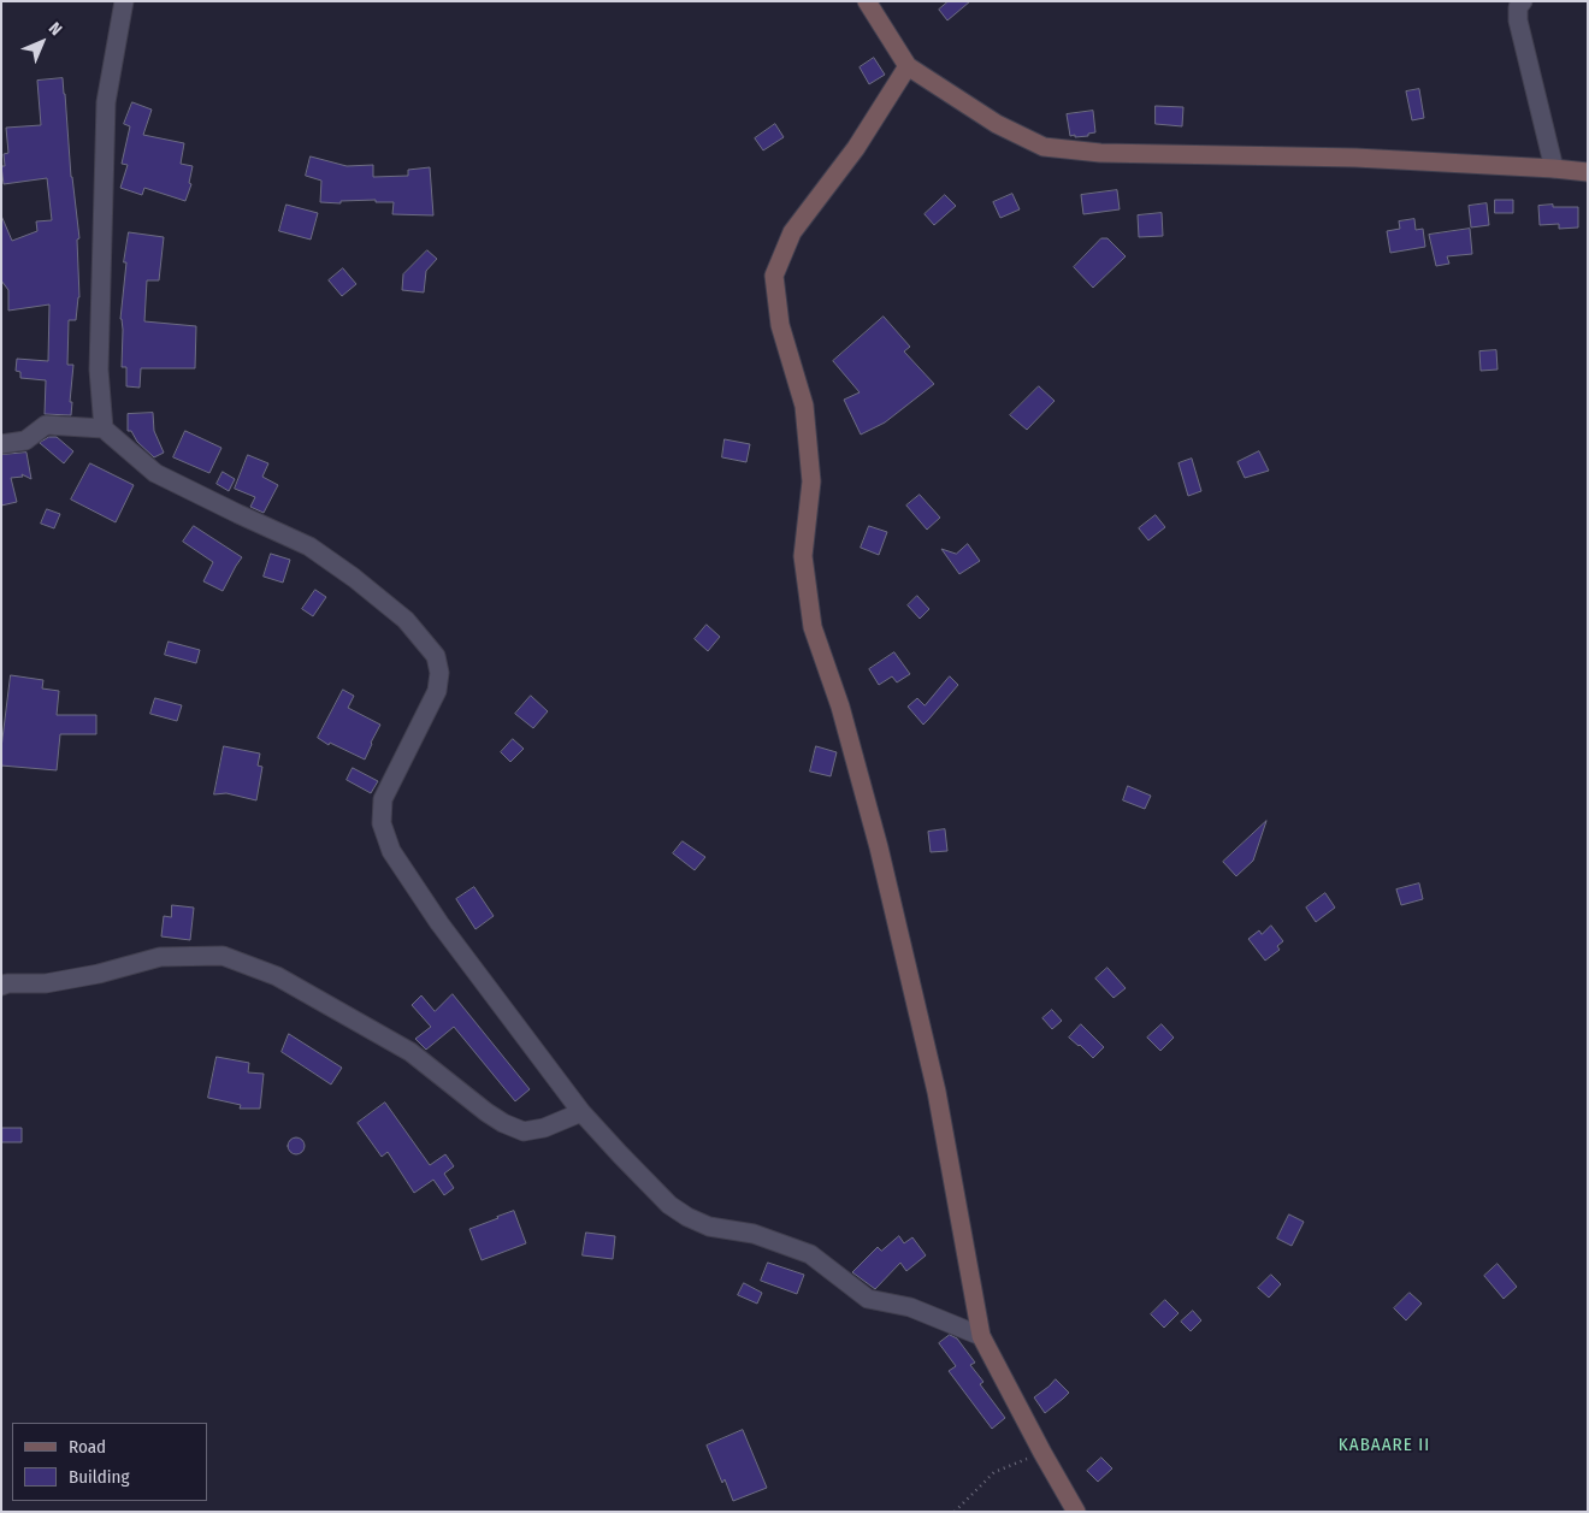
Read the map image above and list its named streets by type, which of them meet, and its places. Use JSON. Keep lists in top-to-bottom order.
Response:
{
  "districts": ["KABAARE II"],
  "legend": ["Road", "Building"],
  "north": "top right"
}
